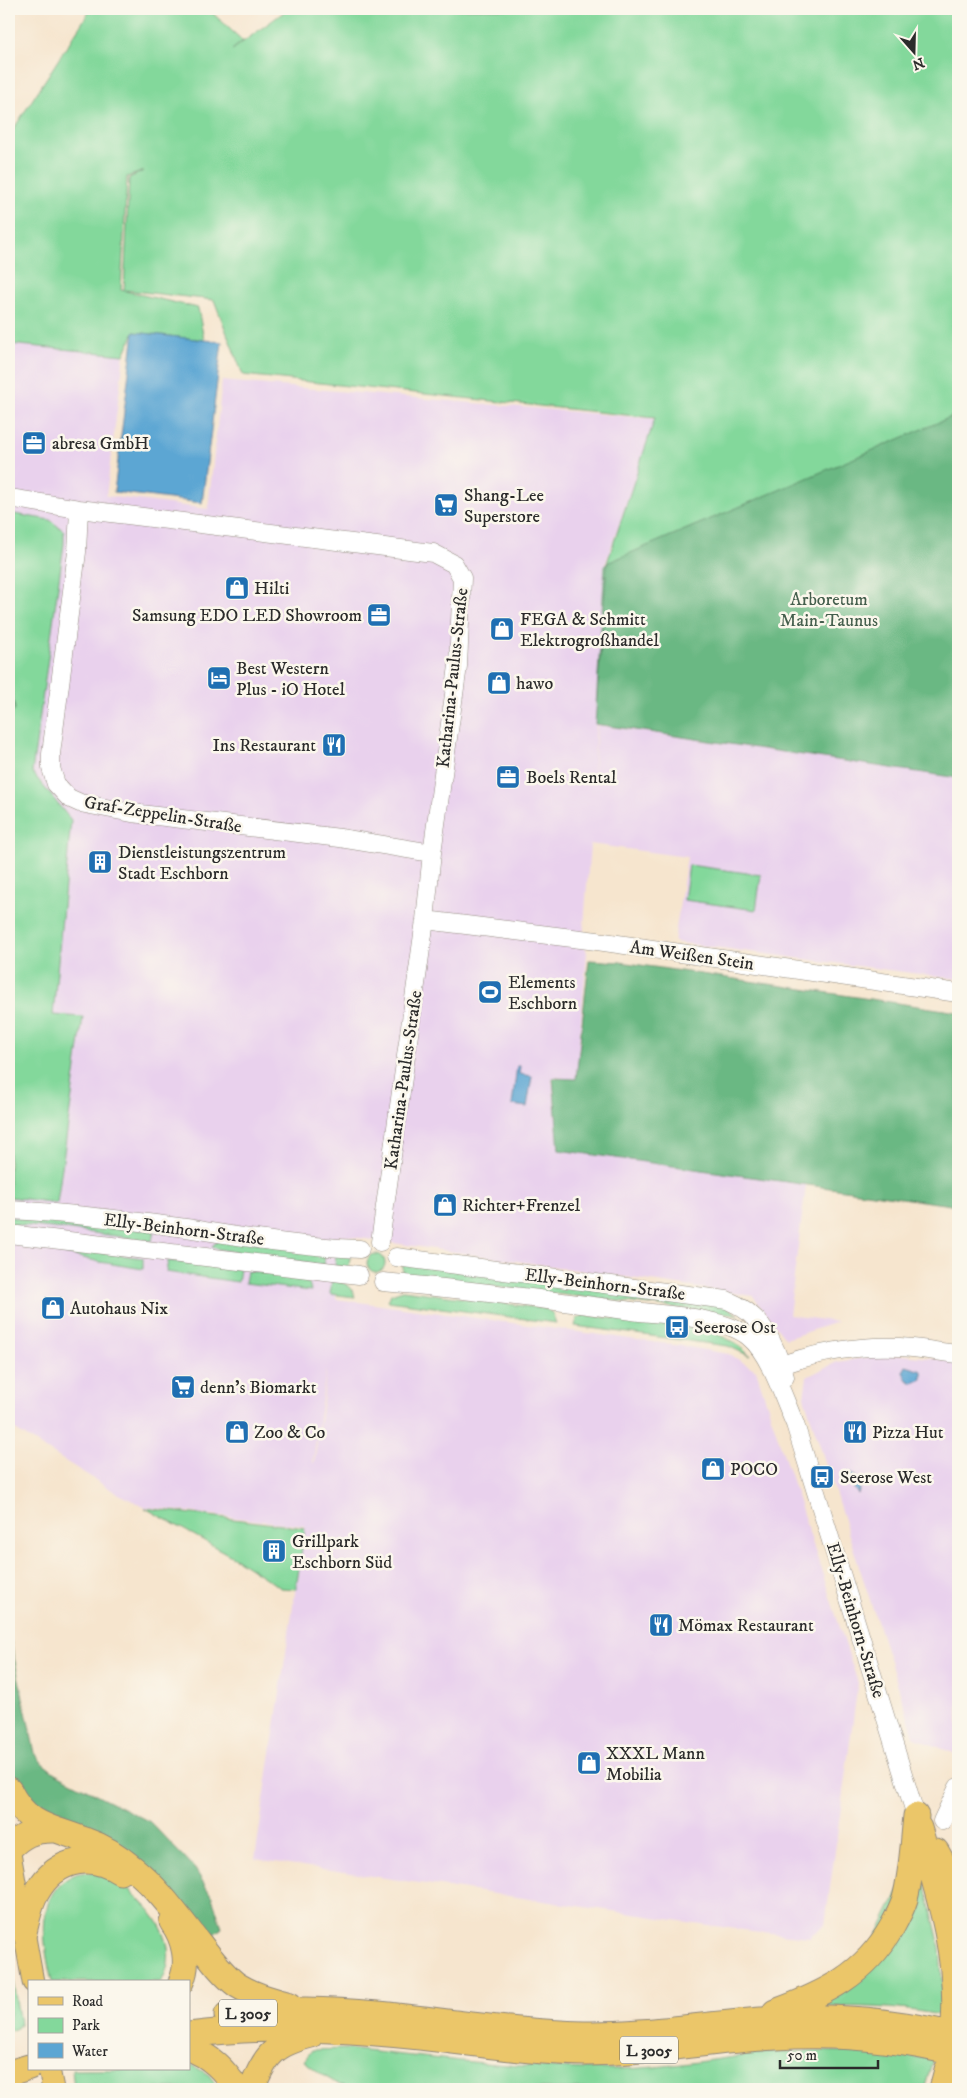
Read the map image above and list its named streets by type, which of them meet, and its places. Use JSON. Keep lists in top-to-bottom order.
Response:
{
  "streets": {
    "highway": ["L 3005"],
    "street": [
      "Katharina-Paulus-Straße",
      "Graf-Zeppelin-Straße",
      "Am Weißen Stein",
      "Elly-Beinhorn-Straße"
    ]
  },
  "crossings": [
    ["Katharina-Paulus-Straße", "Graf-Zeppelin-Straße"],
    ["Katharina-Paulus-Straße", "Am Weißen Stein"],
    ["Katharina-Paulus-Straße", "Elly-Beinhorn-Straße"]
  ],
  "parks": ["Arboretum Main-Taunus"],
  "places": {
    "office": ["abresa GmbH", "Samsung EDO LED Showroom", "Boels Rental"],
    "supermarket": ["Shang-Lee Superstore", "denn's Biomarkt"],
    "shop": [
      "Hilti",
      "FEGA & Schmitt Elektrogroßhandel",
      "hawo",
      "Richter+Frenzel",
      "Autohaus Nix",
      "Zoo & Co",
      "POCO",
      "XXXL Mann Mobilia"
    ],
    "hotel": ["Best Western Plus - iO Hotel"],
    "restaurant": ["Ins Restaurant", "Pizza Hut", "Mömax Restaurant"],
    "building": ["Dienstleistungszentrum Stadt Eschborn", "Grillpark Eschborn Süd"],
    "sports": ["Elements Eschborn"],
    "bus stop": ["Seerose Ost", "Seerose West"]
  },
  "legend": ["Road", "Park", "Water"],
  "scale_bar": "50 m",
  "north": "bottom"
}
